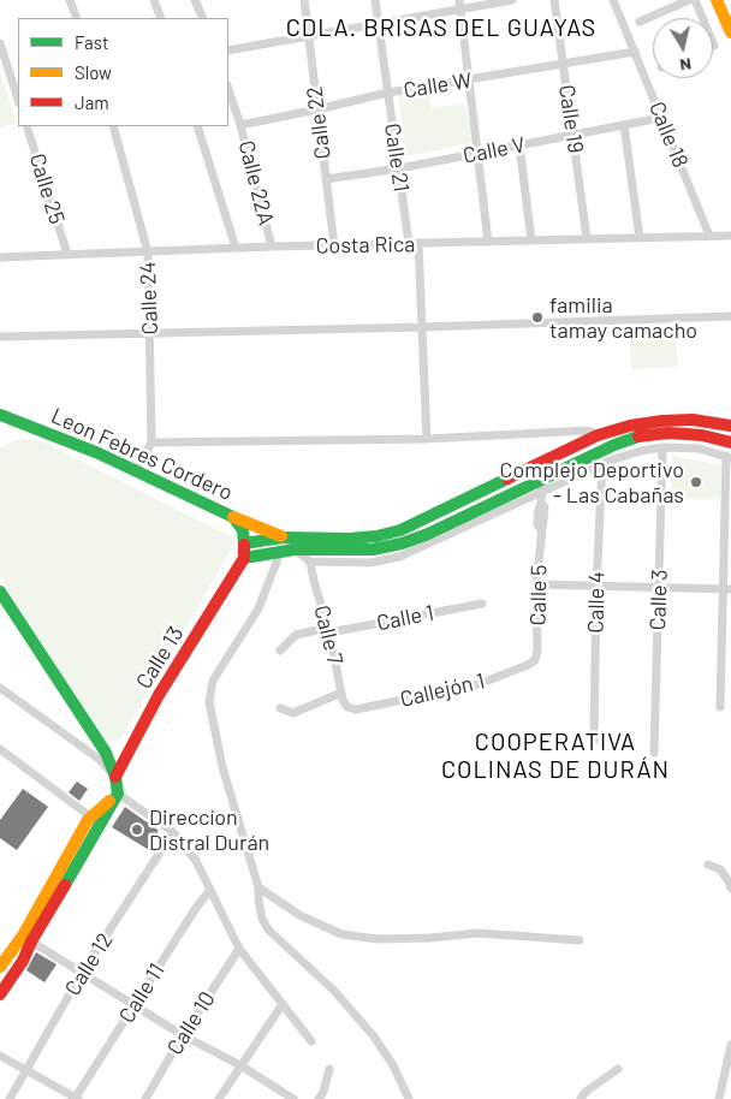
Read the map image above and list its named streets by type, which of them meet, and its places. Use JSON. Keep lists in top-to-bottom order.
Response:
{
  "streets": {
    "street": [
      "Calle W",
      "Calle 19",
      "Calle 22",
      "Calle 18",
      "Calle V",
      "Calle 21",
      "Calle 22A",
      "Calle 25",
      "Costa Rica",
      "Calle 24",
      "Leon Febres Cordero",
      "Calle 5",
      "Calle 3",
      "Calle 4",
      "Calle 1",
      "Calle 7",
      "Calle 13",
      "Callejón 1",
      "Calle 12",
      "Calle 11",
      "Calle 10"
    ]
  },
  "crossings": [
    ["Calle W", "Calle 19"],
    ["Calle W", "Calle 22"],
    ["Calle W", "Calle 18"],
    ["Calle W", "Calle 21"],
    ["Calle W", "Calle 22A"],
    ["Calle 19", "Calle V"],
    ["Calle 19", "Costa Rica"],
    ["Calle 22", "Calle V"],
    ["Calle 22", "Costa Rica"],
    ["Calle 18", "Calle V"],
    ["Calle 18", "Costa Rica"],
    ["Calle V", "Calle 21"],
    ["Calle 21", "Costa Rica"],
    ["Calle 22A", "Costa Rica"],
    ["Calle 25", "Costa Rica"],
    ["Costa Rica", "Calle 24"],
    ["Calle 24", "Leon Febres Cordero"],
    ["Calle 5", "Callejón 1"],
    ["Calle 1", "Calle 7"],
    ["Calle 7", "Callejón 1"]
  ],
  "districts": ["CDLA. BRISAS DEL GUAYAS", "COOPERATIVA COLINAS DE DURÁN"],
  "places": ["familia tamay camacho", "Complejo Deportivo - Las Cabañas", "Direccíon Distral Durán"],
  "legend": ["Fast", "Slow", "Jam"],
  "north": "bottom"
}
